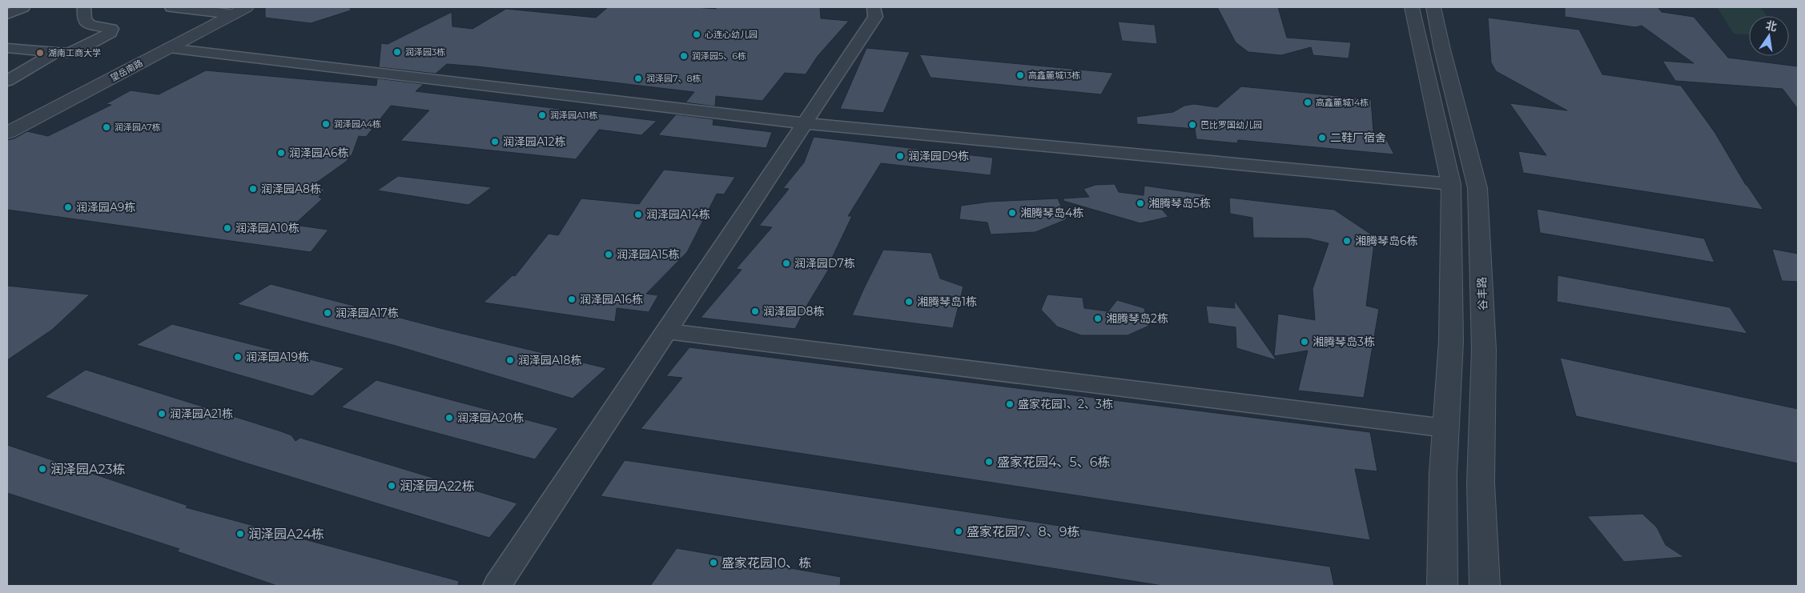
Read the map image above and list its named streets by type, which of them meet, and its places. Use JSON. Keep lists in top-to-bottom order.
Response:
{
  "streets": {
    "street": ["望岳南路", "谷丰路"]
  },
  "places": [
    "心连心幼儿园",
    "润泽园3栋",
    "湖南工商大学",
    "润泽园5、6栋",
    "高鑫麓城13栋",
    "润泽园7、8栋",
    "高鑫麓城14栋",
    "润泽园A11栋",
    "润泽园A4栋",
    "巴比罗国幼儿园",
    "润泽园A7栋",
    "二鞋厂宿舍",
    "润泽园A12栋",
    "润泽园A6栋",
    "润泽园D9栋",
    "润泽园A8栋",
    "湘腾琴岛5栋",
    "润泽园A9栋",
    "湘腾琴岛4栋",
    "润泽园A14栋",
    "润泽园A10栋",
    "湘腾琴岛6栋",
    "润泽园A15栋",
    "润泽园D7栋",
    "润泽园A16栋",
    "湘腾琴岛1栋",
    "润泽园D8栋",
    "润泽园A17栋",
    "湘腾琴岛2栋",
    "湘腾琴岛3栋",
    "润泽园A19栋",
    "润泽园A18栋",
    "盛家花园1、2、3栋",
    "润泽园A21栋",
    "润泽园A20栋",
    "盛家花园4、5、6栋",
    "润泽园A23栋",
    "润泽园A22栋",
    "盛家花园7、8、9栋",
    "润泽园A24栋",
    "盛家花园10、栋"
  ],
  "north": "top"
}
